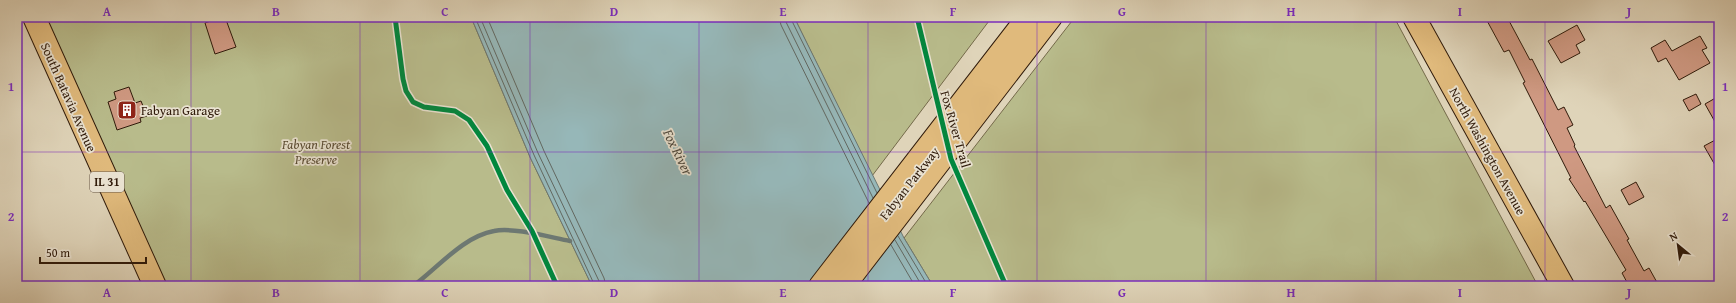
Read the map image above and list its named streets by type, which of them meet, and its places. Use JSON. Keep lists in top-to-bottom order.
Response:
{
  "streets": {
    "main road": [
      "South Batavia Avenue",
      "North Washington Avenue",
      "IL 31",
      "Fabyan Parkway"
    ],
    "cycle path": ["Fox River Trail"]
  },
  "water": ["Fox River"],
  "parks": ["Fabyan Forest Preserve"],
  "places": {
    "building": ["Fabyan Garage"]
  },
  "scale_bar": "50 m",
  "north": "top left",
  "grid": {
    "columns": [
      "A",
      "B",
      "C",
      "D",
      "E",
      "F",
      "G",
      "H",
      "I",
      "J"
    ],
    "rows": ["1", "2"]
  }
}
